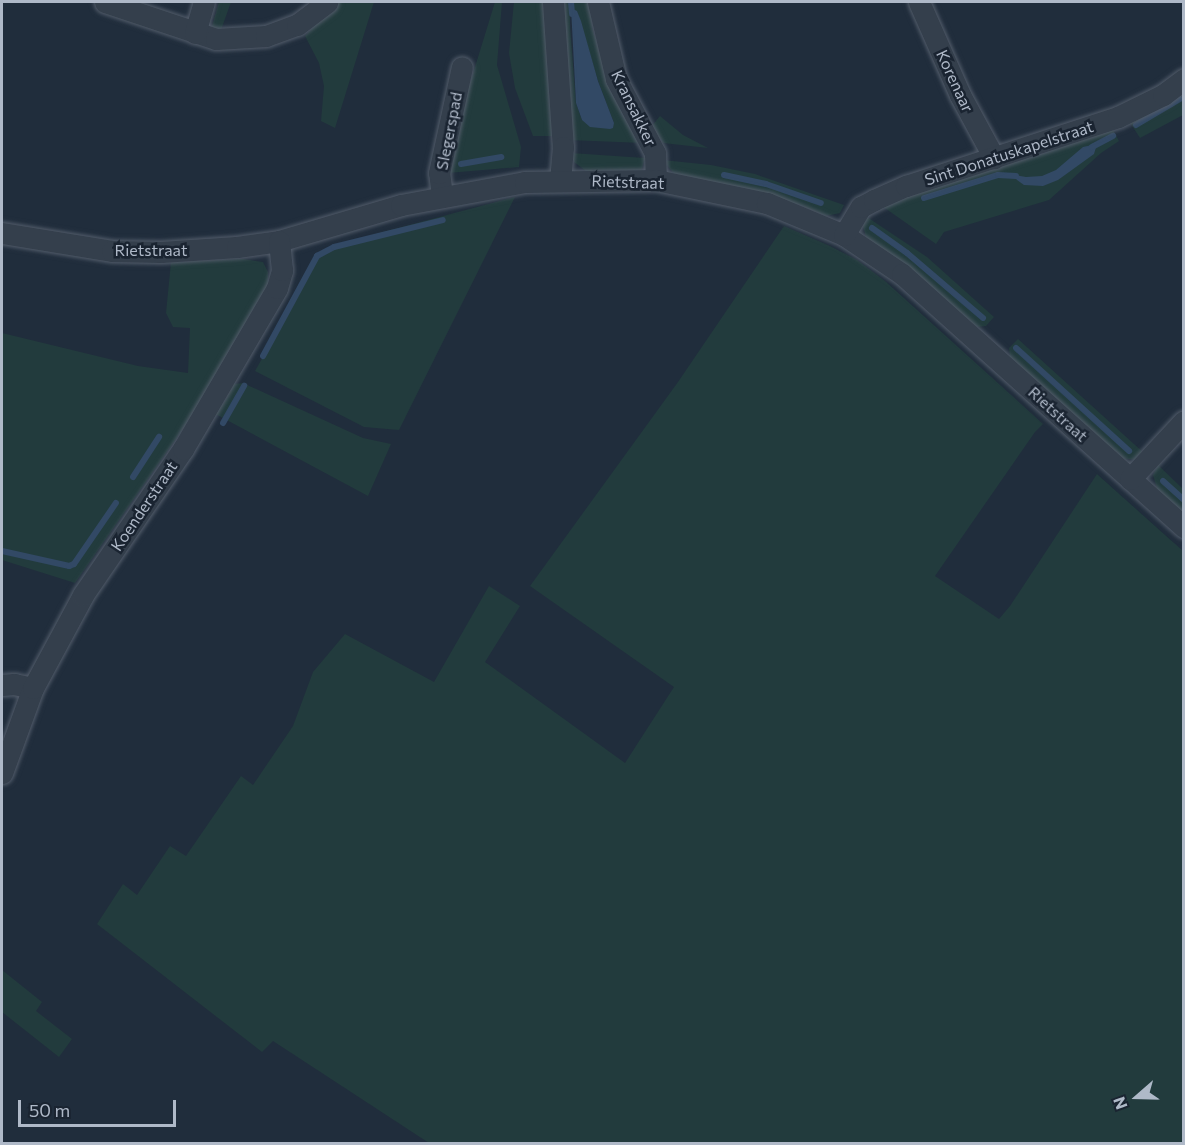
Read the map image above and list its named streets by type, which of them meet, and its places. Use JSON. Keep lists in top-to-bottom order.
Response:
{
  "streets": {
    "street": [
      "Korenaar",
      "Kransakker",
      "Slegerspad",
      "Sint Donatuskapelstraat",
      "Rietstraat",
      "Koenderstraat"
    ]
  },
  "crossings": [
    ["Korenaar", "Sint Donatuskapelstraat"],
    ["Kransakker", "Rietstraat"],
    ["Slegerspad", "Rietstraat"],
    ["Sint Donatuskapelstraat", "Rietstraat"],
    ["Rietstraat", "Koenderstraat"]
  ],
  "scale_bar": "50 m",
  "north": "left"
}
